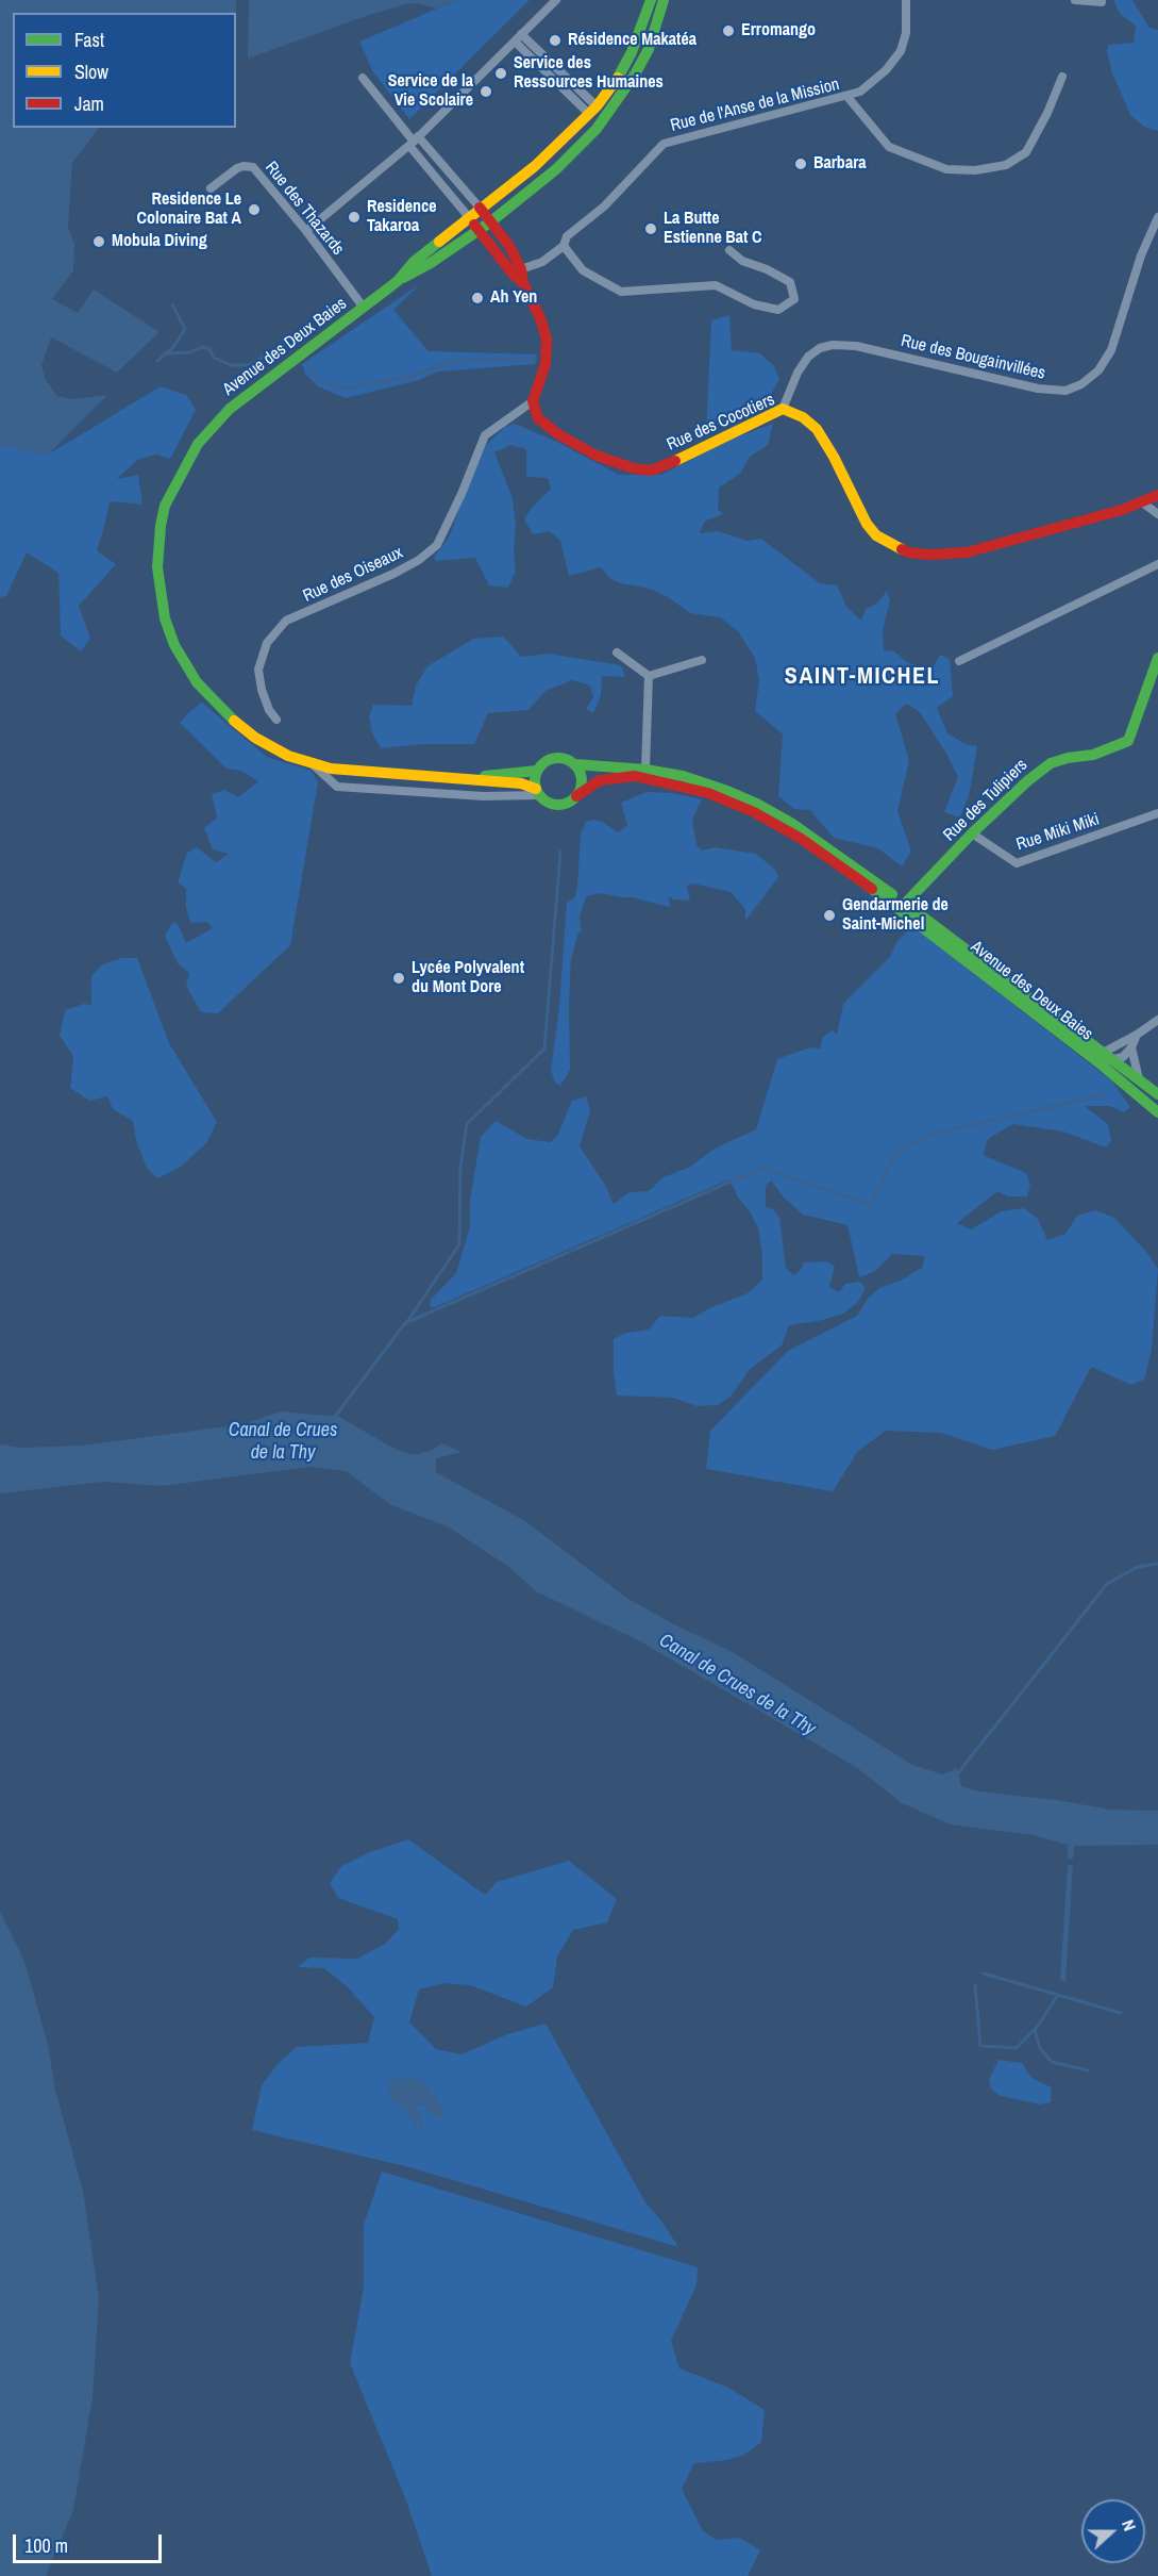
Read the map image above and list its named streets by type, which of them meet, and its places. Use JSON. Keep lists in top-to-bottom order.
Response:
{
  "streets": {
    "main road": ["Avenue des Deux Baies", "Rue des Cocotiers", "Rue des Tulipiers"],
    "street": [
      "Rue de l'Anse de la Mission",
      "Rue des Thazards",
      "Rue des Bougainvillées",
      "Rue des Oiseaux",
      "Rue Miki Miki"
    ]
  },
  "crossings": [
    ["Rue des Thazards", "Avenue des Deux Baies"],
    ["Avenue des Deux Baies", "Rue des Tulipiers"],
    ["Rue des Bougainvillées", "Rue des Cocotiers"],
    ["Rue des Cocotiers", "Rue des Oiseaux"],
    ["Rue des Tulipiers", "Rue Miki Miki"]
  ],
  "districts": ["SAINT-MICHEL"],
  "water": ["Canal de Crues de la Thy"],
  "places": [
    "Erromango",
    "Résidence Makatéa",
    "Service des Ressources Humaines",
    "Service de la Vie Scolaire",
    "Barbara",
    "Residence Le Colonaire Bat A",
    "Residence Takaroa",
    "La Butte Estienne Bat C",
    "Mobula Diving",
    "Ah Yen",
    "Gendarmerie de Saint-Michel",
    "Lycée Polyvalent du Mont Dore"
  ],
  "legend": ["Fast", "Slow", "Jam"],
  "scale_bar": "100 m",
  "north": "right"
}
